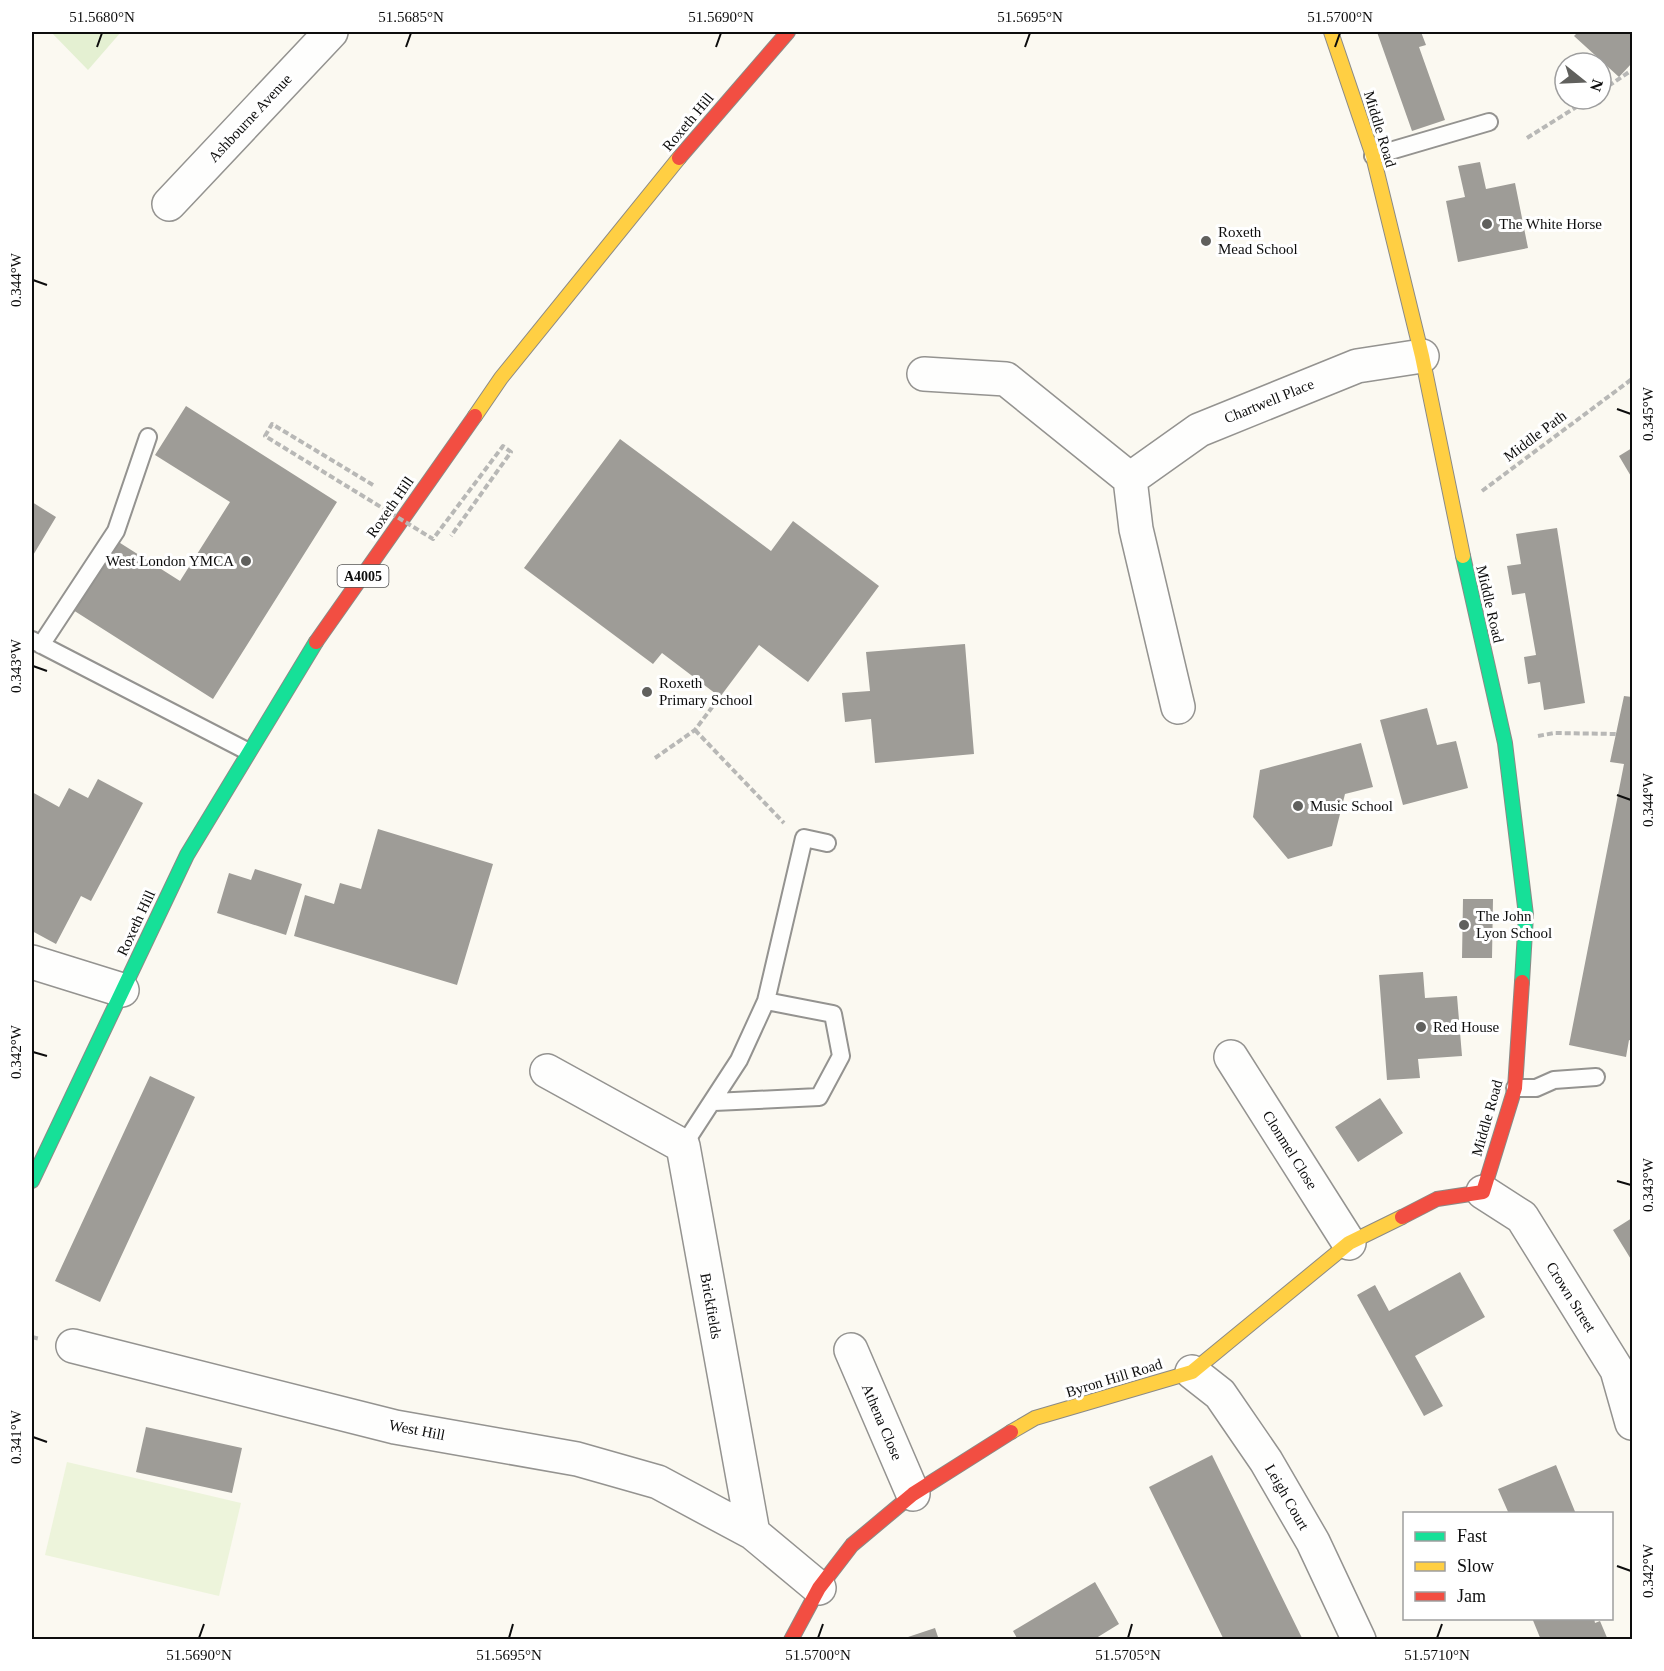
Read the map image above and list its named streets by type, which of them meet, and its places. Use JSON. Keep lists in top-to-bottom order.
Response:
{
  "streets": {
    "street": [
      "Ashbourne Avenue",
      "Roxeth Hill",
      "Middle Road",
      "Chartwell Place",
      "A4005",
      "Clonmel Close",
      "Crown Street",
      "Brickfields",
      "Byron Hill Road",
      "Athena Close",
      "West Hill",
      "Leigh Court"
    ],
    "path": ["Middle Path"]
  },
  "crossings": [
    ["Middle Road", "Chartwell Place"],
    ["Middle Road", "Middle Path"],
    ["Middle Road", "Crown Street"],
    ["Middle Road", "Byron Hill Road"],
    ["Clonmel Close", "Byron Hill Road"],
    ["Crown Street", "Byron Hill Road"],
    ["Brickfields", "West Hill"],
    ["Byron Hill Road", "Athena Close"],
    ["Byron Hill Road", "Leigh Court"]
  ],
  "places": [
    "The White Horse",
    "Roxeth Mead School",
    "West London YMCA",
    "Roxeth Primary School",
    "Music School",
    "The John Lyon School",
    "Red House"
  ],
  "legend": ["Fast", "Slow", "Jam"],
  "north": "right",
  "coordinates": [
    "51.5680°N",
    "51.5685°N",
    "51.5690°N",
    "51.5695°N",
    "51.5700°N",
    "0.344°W",
    "0.345°W",
    "0.343°W",
    "0.342°W",
    "0.341°W",
    "51.5705°N",
    "51.5710°N"
  ]
}
